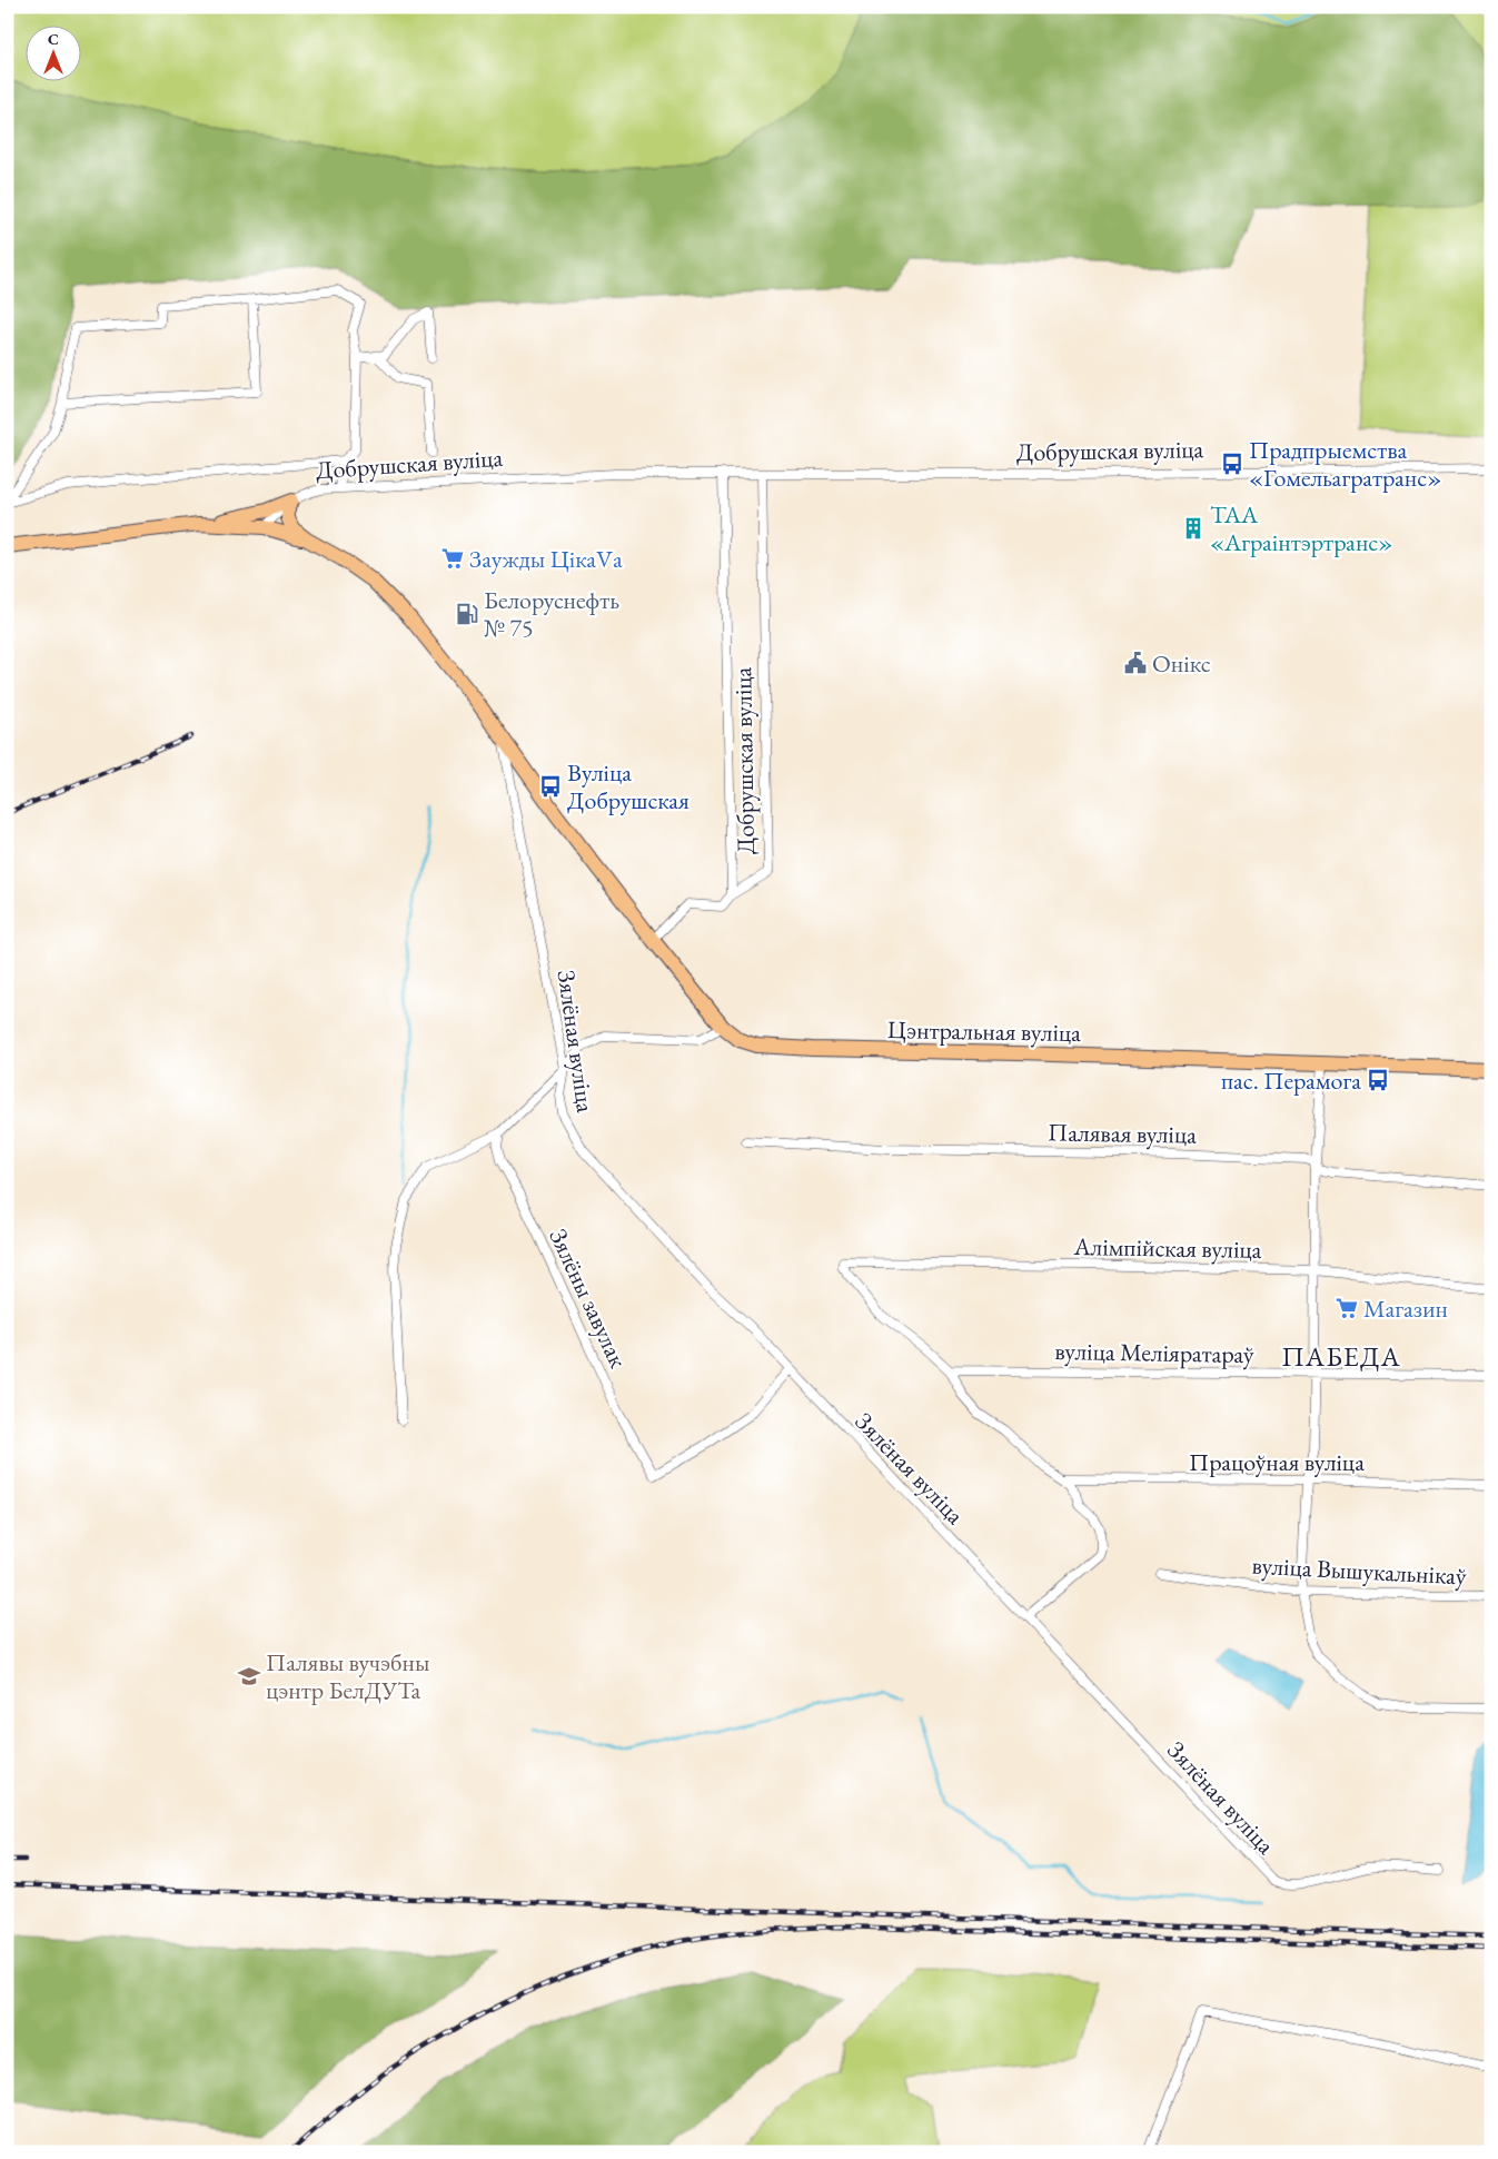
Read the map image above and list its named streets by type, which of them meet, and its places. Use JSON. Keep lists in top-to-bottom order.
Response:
{
  "streets": {
    "main road": ["Цэнтральная вуліца"],
    "street": [
      "Добрушская вуліца",
      "Зялёная вуліца",
      "Палявая вуліца",
      "Алімпійская вуліца",
      "Зялёны завулак",
      "вуліца Меліяратараў",
      "Працоўная вуліца",
      "вуліца Вышукальнікаў"
    ]
  },
  "crossings": [
    ["Цэнтральная вуліца", "Зялёная вуліца"],
    ["Зялёная вуліца", "Зялёны завулак"],
    ["Алімпійская вуліца", "вуліца Меліяратараў"]
  ],
  "districts": ["ПАБЕДА"],
  "places": {
    "bus stop": ["Прадпрыемства «Гомельагратранс»", "Вуліца Добрушская", "пас. Перамога"],
    "building": ["ТАА «Аграінтэртранс»"],
    "supermarket": ["Заужды ЦікаVа", "Магазин"],
    "fuel station": ["Белоруснефть № 75"],
    "public building": ["Онікс"],
    "school or university": ["Палявы вучэбны цэнтр БелДУТа"]
  },
  "north": "top"
}
